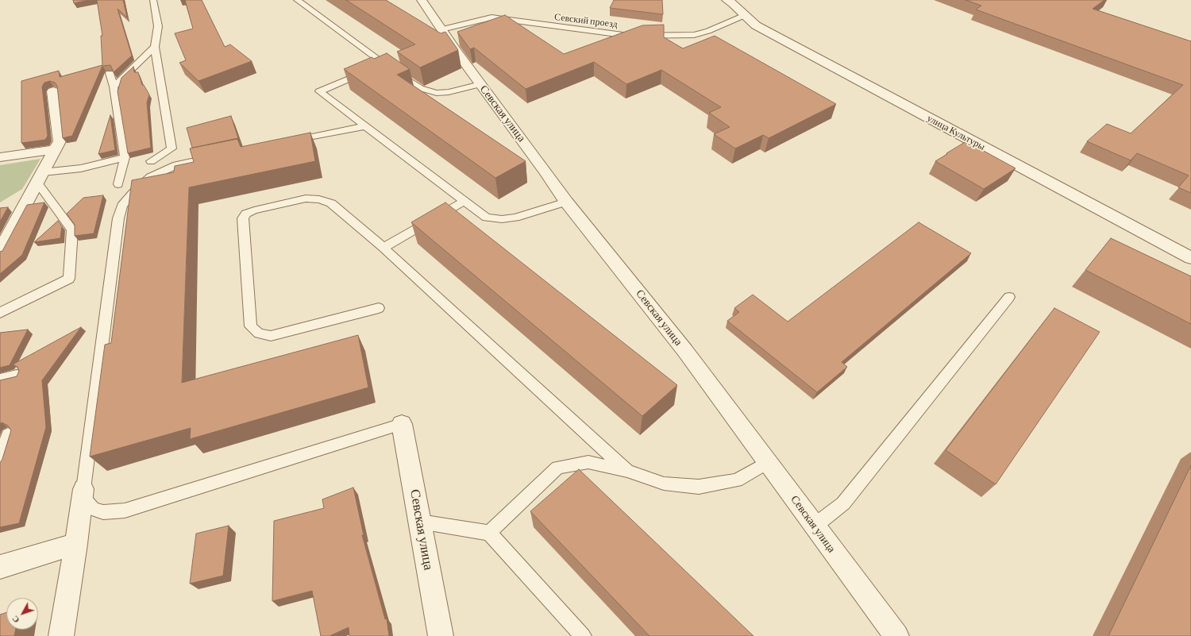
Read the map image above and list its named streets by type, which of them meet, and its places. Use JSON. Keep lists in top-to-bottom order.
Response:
{
  "streets": {
    "street": ["Севская улица", "улица Культуры"],
    "lane": ["Севский проезд"]
  },
  "crossings": [
    ["Севский проезд", "Севская улица"],
    ["Севский проезд", "улица Культуры"]
  ],
  "north": "bottom left"
}
